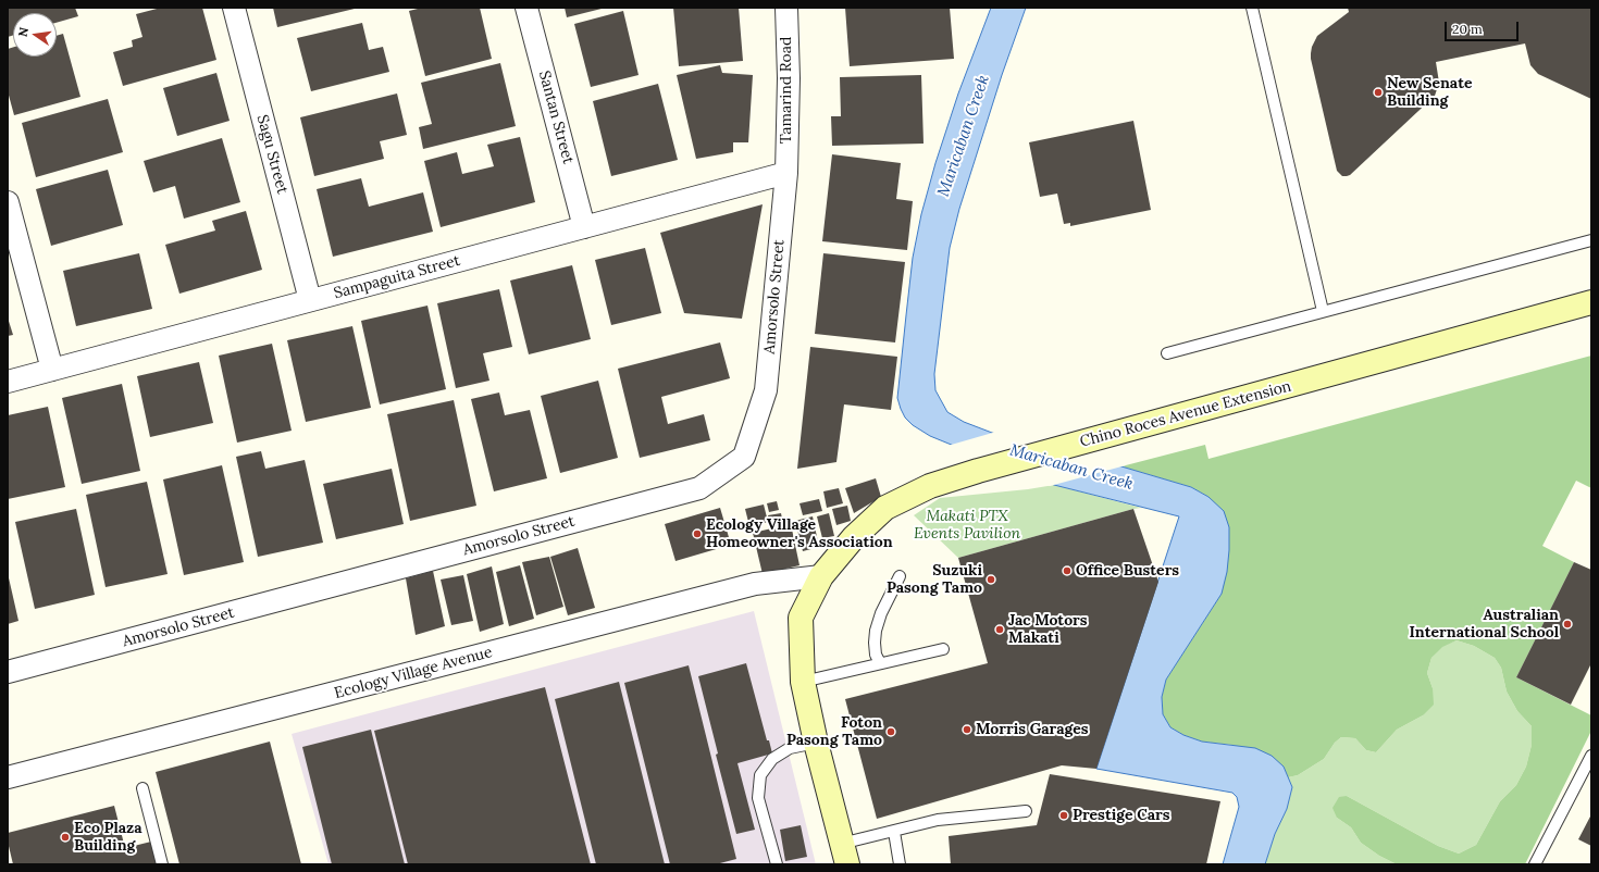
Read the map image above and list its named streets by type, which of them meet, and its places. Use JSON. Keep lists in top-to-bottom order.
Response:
{
  "streets": {
    "main road": ["Chino Roces Avenue Extension"],
    "street": [
      "Tamarind Road",
      "Santan Street",
      "Sagu Street",
      "Sampaguita Street",
      "Amorsolo Street",
      "Ecology Village Avenue"
    ]
  },
  "crossings": [
    ["Tamarind Road", "Sampaguita Street"],
    ["Tamarind Road", "Amorsolo Street"],
    ["Santan Street", "Sampaguita Street"],
    ["Sagu Street", "Sampaguita Street"],
    ["Sampaguita Street", "Amorsolo Street"],
    ["Chino Roces Avenue Extension", "Ecology Village Avenue"]
  ],
  "water": ["Maricaban Creek"],
  "parks": ["Makati PTX Events Pavilion"],
  "places": [
    "New Senate Building",
    "Ecology Village Homeowner's Association",
    "Office Busters",
    "Suzuki Pasong Tamo",
    "Australian International School",
    "Jac Motors Makati",
    "Morris Garages",
    "Foton Pasong Tamo",
    "Prestige Cars",
    "Eco Plaza Building"
  ],
  "scale_bar": "20 m",
  "north": "left"
}
